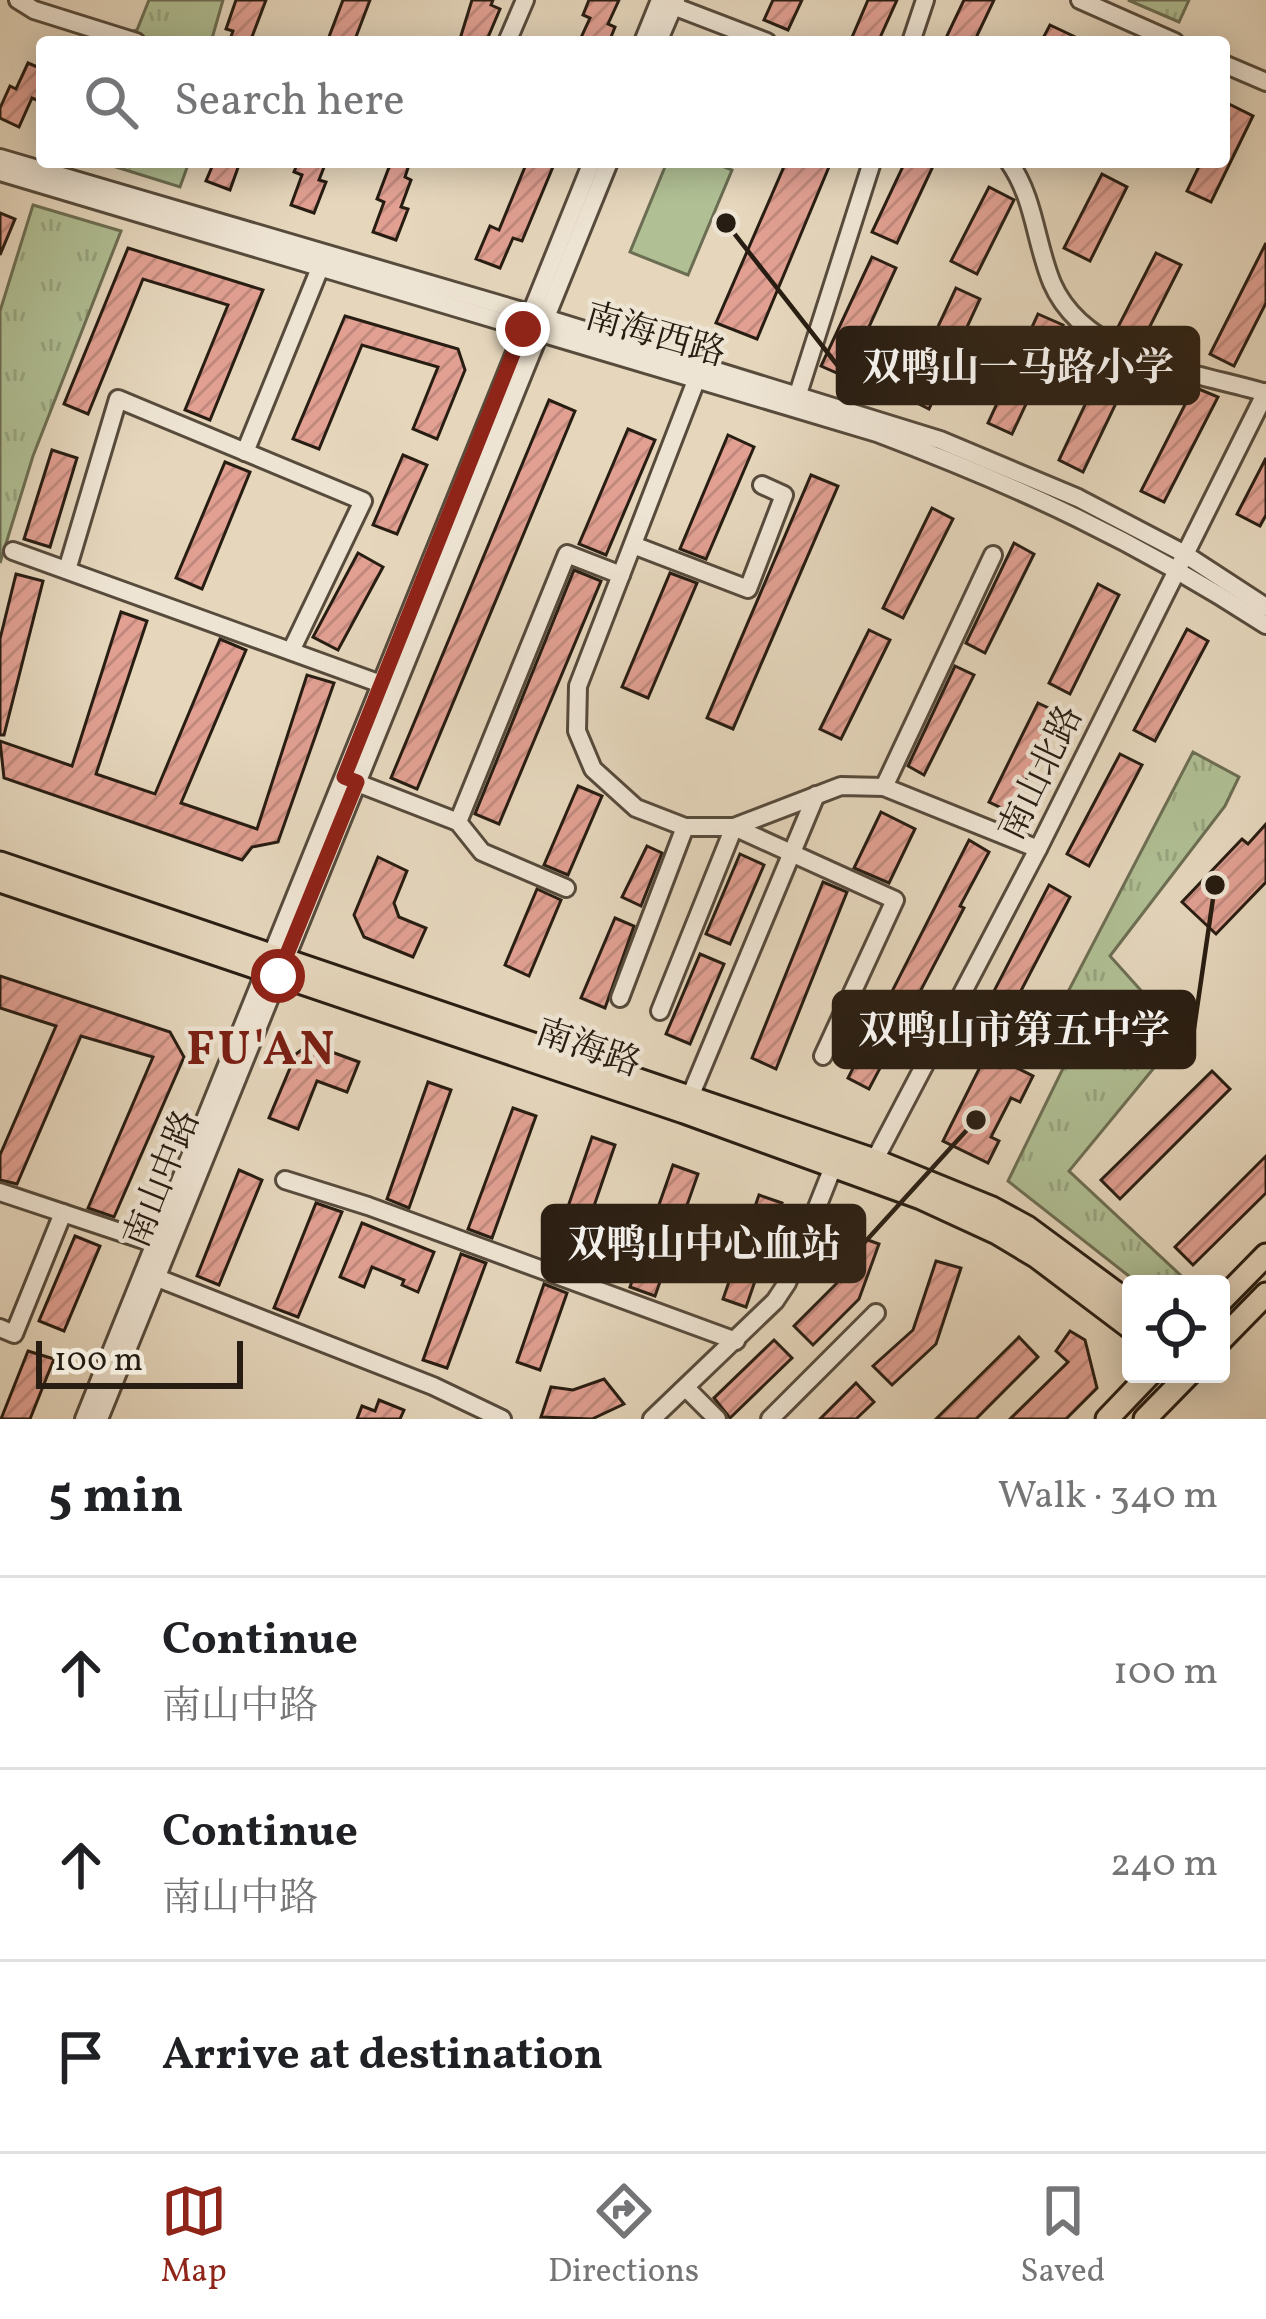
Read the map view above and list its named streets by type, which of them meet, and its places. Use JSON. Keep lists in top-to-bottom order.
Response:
{
  "streets": {
    "main road": ["南海路"],
    "street": ["南海西路", "南山北路", "南山中路"]
  },
  "crossings": [
    ["南海西路", "南山北路"],
    ["南海西路", "南山中路"],
    ["南山北路", "南海路"],
    ["南海路", "南山中路"]
  ],
  "districts": ["FU'AN"],
  "places": ["双鸭山一马路小学", "双鸭山市第五中学", "双鸭山中心血站"],
  "scale_bar": "100 m",
  "page": {
    "search": "Search here",
    "scale": "100 m",
    "heading": ["5 min", "Walk · 340 m"],
    "list": [
      ["Continue", "南山中路", "100 m"],
      ["Continue", "南山中路", "240 m"],
      "Arrive at destination"
    ],
    "nav": ["Map", "Directions", "Saved"]
  }
}
